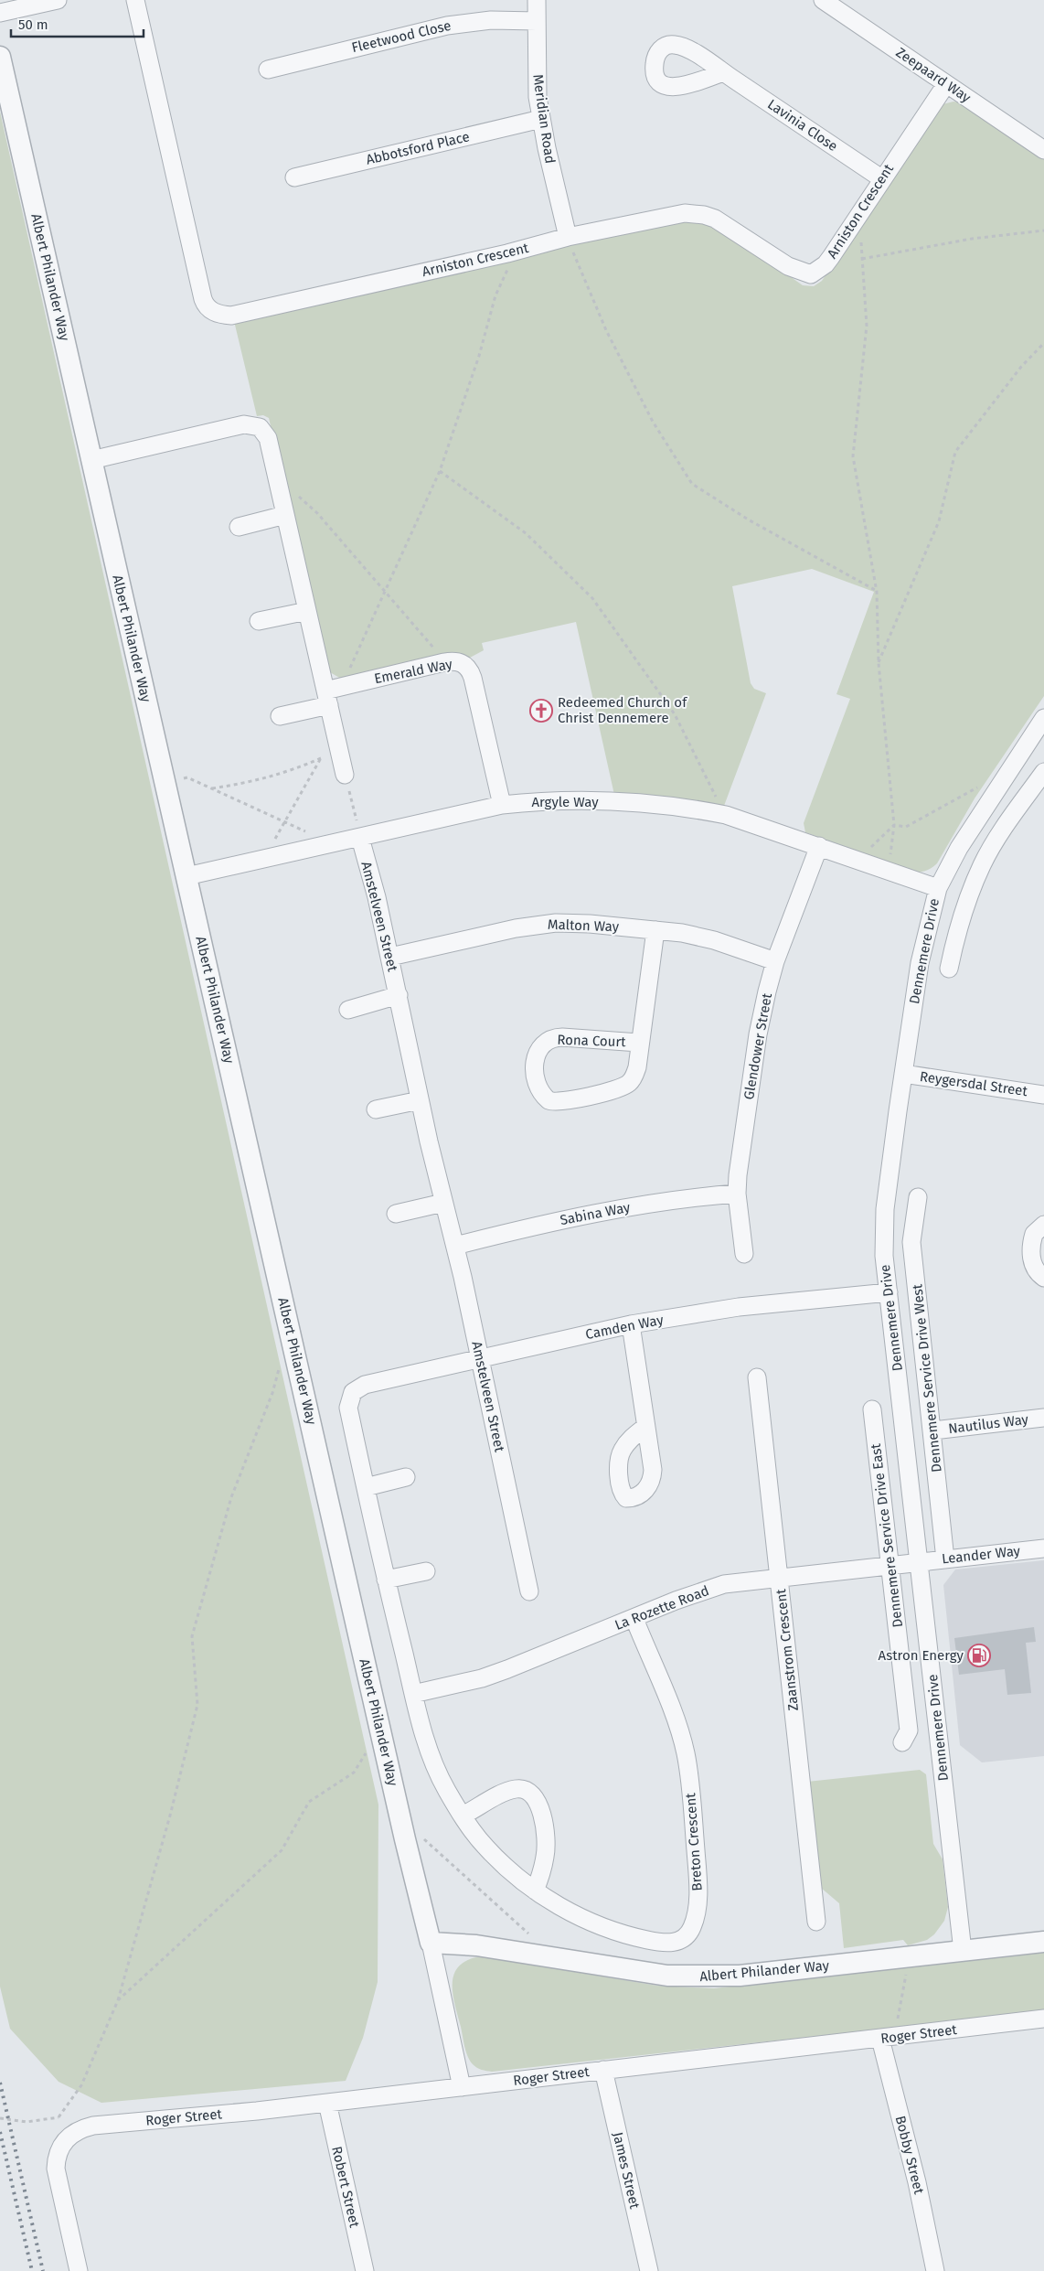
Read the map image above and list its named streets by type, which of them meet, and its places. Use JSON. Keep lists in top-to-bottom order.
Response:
{
  "streets": {
    "street": [
      "Fleetwood Close",
      "Zeepaard Way",
      "Meridian Road",
      "Lavinia Close",
      "Abbotsford Place",
      "Arniston Crescent",
      "Albert Philander Way",
      "Emerald Way",
      "Argyle Way",
      "Amstelveen Street",
      "Malton Way",
      "Dennemere Drive",
      "Rona Court",
      "Glendower Street",
      "Reygersdal Street",
      "Sabina Way",
      "Camden Way",
      "Dennemere Service Drive West",
      "Nautilus Way",
      "Dennemere Service Drive East",
      "Leander Way",
      "La Rozette Road",
      "Zaanstrom Crescent",
      "Breton Crescent",
      "Roger Street",
      "Bobby Street",
      "James Street",
      "Robert Street"
    ]
  },
  "crossings": [
    ["Fleetwood Close", "Meridian Road"],
    ["Zeepaard Way", "Arniston Crescent"],
    ["Meridian Road", "Abbotsford Place"],
    ["Meridian Road", "Arniston Crescent"],
    ["Lavinia Close", "Arniston Crescent"],
    ["Albert Philander Way", "Argyle Way"],
    ["Albert Philander Way", "Dennemere Drive"],
    ["Albert Philander Way", "Roger Street"],
    ["Emerald Way", "Argyle Way"],
    ["Argyle Way", "Amstelveen Street"],
    ["Argyle Way", "Dennemere Drive"],
    ["Argyle Way", "Glendower Street"],
    ["Amstelveen Street", "Malton Way"],
    ["Amstelveen Street", "Sabina Way"],
    ["Amstelveen Street", "Camden Way"],
    ["Malton Way", "Rona Court"],
    ["Malton Way", "Glendower Street"],
    ["Dennemere Drive", "Reygersdal Street"],
    ["Dennemere Drive", "Camden Way"],
    ["Dennemere Drive", "Leander Way"],
    ["Dennemere Drive", "La Rozette Road"],
    ["Glendower Street", "Sabina Way"],
    ["Camden Way", "Breton Crescent"],
    ["Dennemere Service Drive West", "Nautilus Way"],
    ["Dennemere Service Drive West", "Leander Way"],
    ["Dennemere Service Drive East", "La Rozette Road"],
    ["Leander Way", "La Rozette Road"],
    ["La Rozette Road", "Zaanstrom Crescent"],
    ["La Rozette Road", "Breton Crescent"],
    ["Roger Street", "Bobby Street"],
    ["Roger Street", "James Street"],
    ["Roger Street", "Robert Street"]
  ],
  "places": {
    "church": ["Redeemed Church of Christ Dennemere"],
    "fuel station": ["Astron Energy"]
  },
  "scale_bar": "50 m"
}
